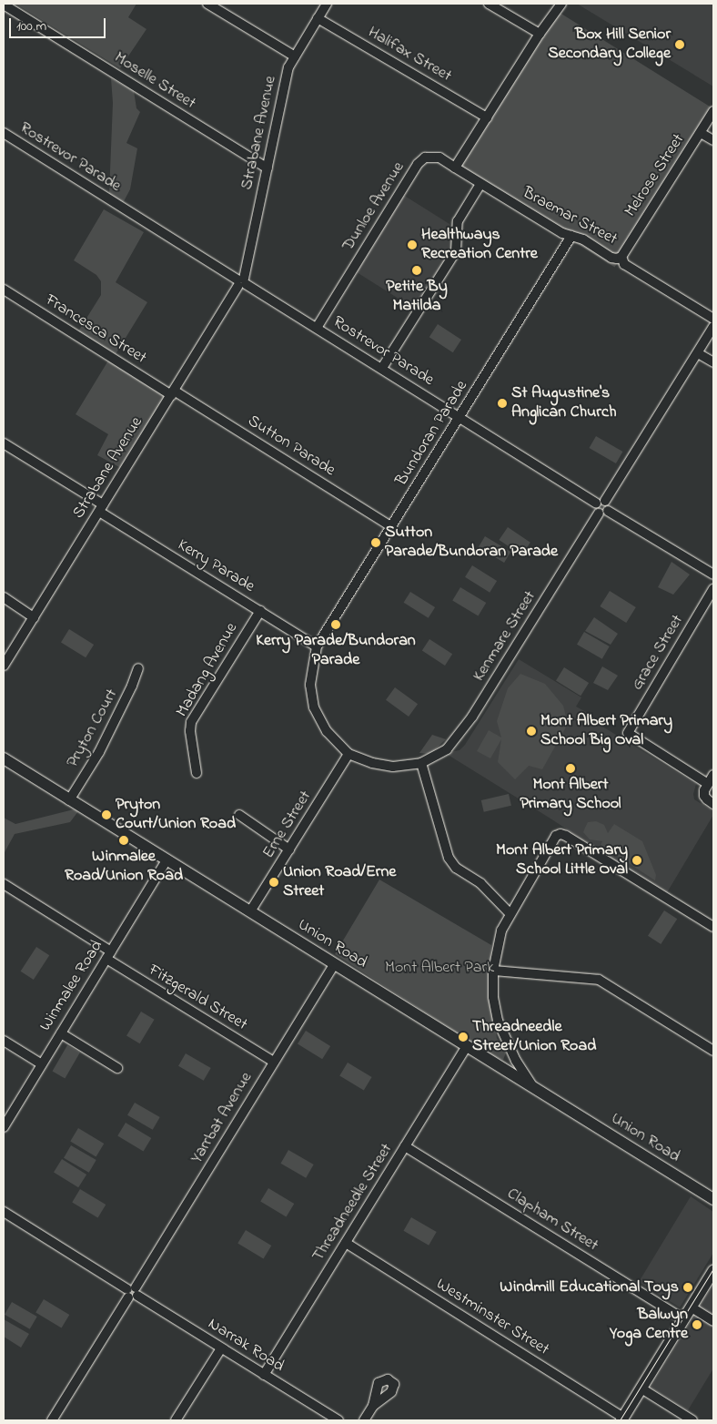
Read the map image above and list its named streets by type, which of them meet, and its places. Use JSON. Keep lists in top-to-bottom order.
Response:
{
  "streets": {
    "main road": ["Union Road"],
    "street": [
      "Halifax Street",
      "Moselle Street",
      "Strabane Avenue",
      "Rostrevor Parade",
      "Melrose Street",
      "Dunloe Avenue",
      "Braemar Street",
      "Francesca Street",
      "Bundoran Parade",
      "Sutton Parade",
      "Kerry Parade",
      "Kenmare Street",
      "Grace Street",
      "Madang Avenue",
      "Pryton Court",
      "Erne Street",
      "Winmalee Road",
      "Fitzgerald Street",
      "Yarrbat Avenue",
      "Threadneedle Street",
      "Clapham Street",
      "Westminster Street",
      "Narrak Road"
    ]
  },
  "crossings": [
    ["Halifax Street", "Strabane Avenue"],
    ["Moselle Street", "Strabane Avenue"],
    ["Strabane Avenue", "Rostrevor Parade"],
    ["Strabane Avenue", "Francesca Street"],
    ["Strabane Avenue", "Sutton Parade"],
    ["Strabane Avenue", "Kerry Parade"],
    ["Rostrevor Parade", "Dunloe Avenue"],
    ["Rostrevor Parade", "Bundoran Parade"],
    ["Rostrevor Parade", "Kenmare Street"],
    ["Melrose Street", "Braemar Street"],
    ["Dunloe Avenue", "Braemar Street"],
    ["Braemar Street", "Bundoran Parade"],
    ["Francesca Street", "Sutton Parade"],
    ["Bundoran Parade", "Sutton Parade"],
    ["Bundoran Parade", "Kerry Parade"],
    ["Kerry Parade", "Madang Avenue"],
    ["Pryton Court", "Union Road"],
    ["Erne Street", "Union Road"],
    ["Union Road", "Winmalee Road"],
    ["Union Road", "Yarrbat Avenue"],
    ["Union Road", "Threadneedle Street"],
    ["Winmalee Road", "Fitzgerald Street"],
    ["Fitzgerald Street", "Yarrbat Avenue"],
    ["Yarrbat Avenue", "Narrak Road"],
    ["Threadneedle Street", "Clapham Street"],
    ["Threadneedle Street", "Westminster Street"],
    ["Threadneedle Street", "Narrak Road"]
  ],
  "parks": ["Mont Albert Park"],
  "places": [
    "Box Hill Senior Secondary College",
    "Healthways Recreation Centre",
    "Petite By Matilda",
    "St Augustine's Anglican Church",
    "Sutton Parade/Bundoran Parade",
    "Kerry Parade/Bundoran Parade",
    "Mont Albert Primary School Big Oval",
    "Mont Albert Primary School",
    "Pryton Court/Union Road",
    "Winmalee Road/Union Road",
    "Mont Albert Primary School Little Oval",
    "Union Road/Erne Street",
    "Threadneedle Street/Union Road",
    "Windmill Educational Toys",
    "Balwyn Yoga Centre"
  ],
  "scale_bar": "100 m"
}
